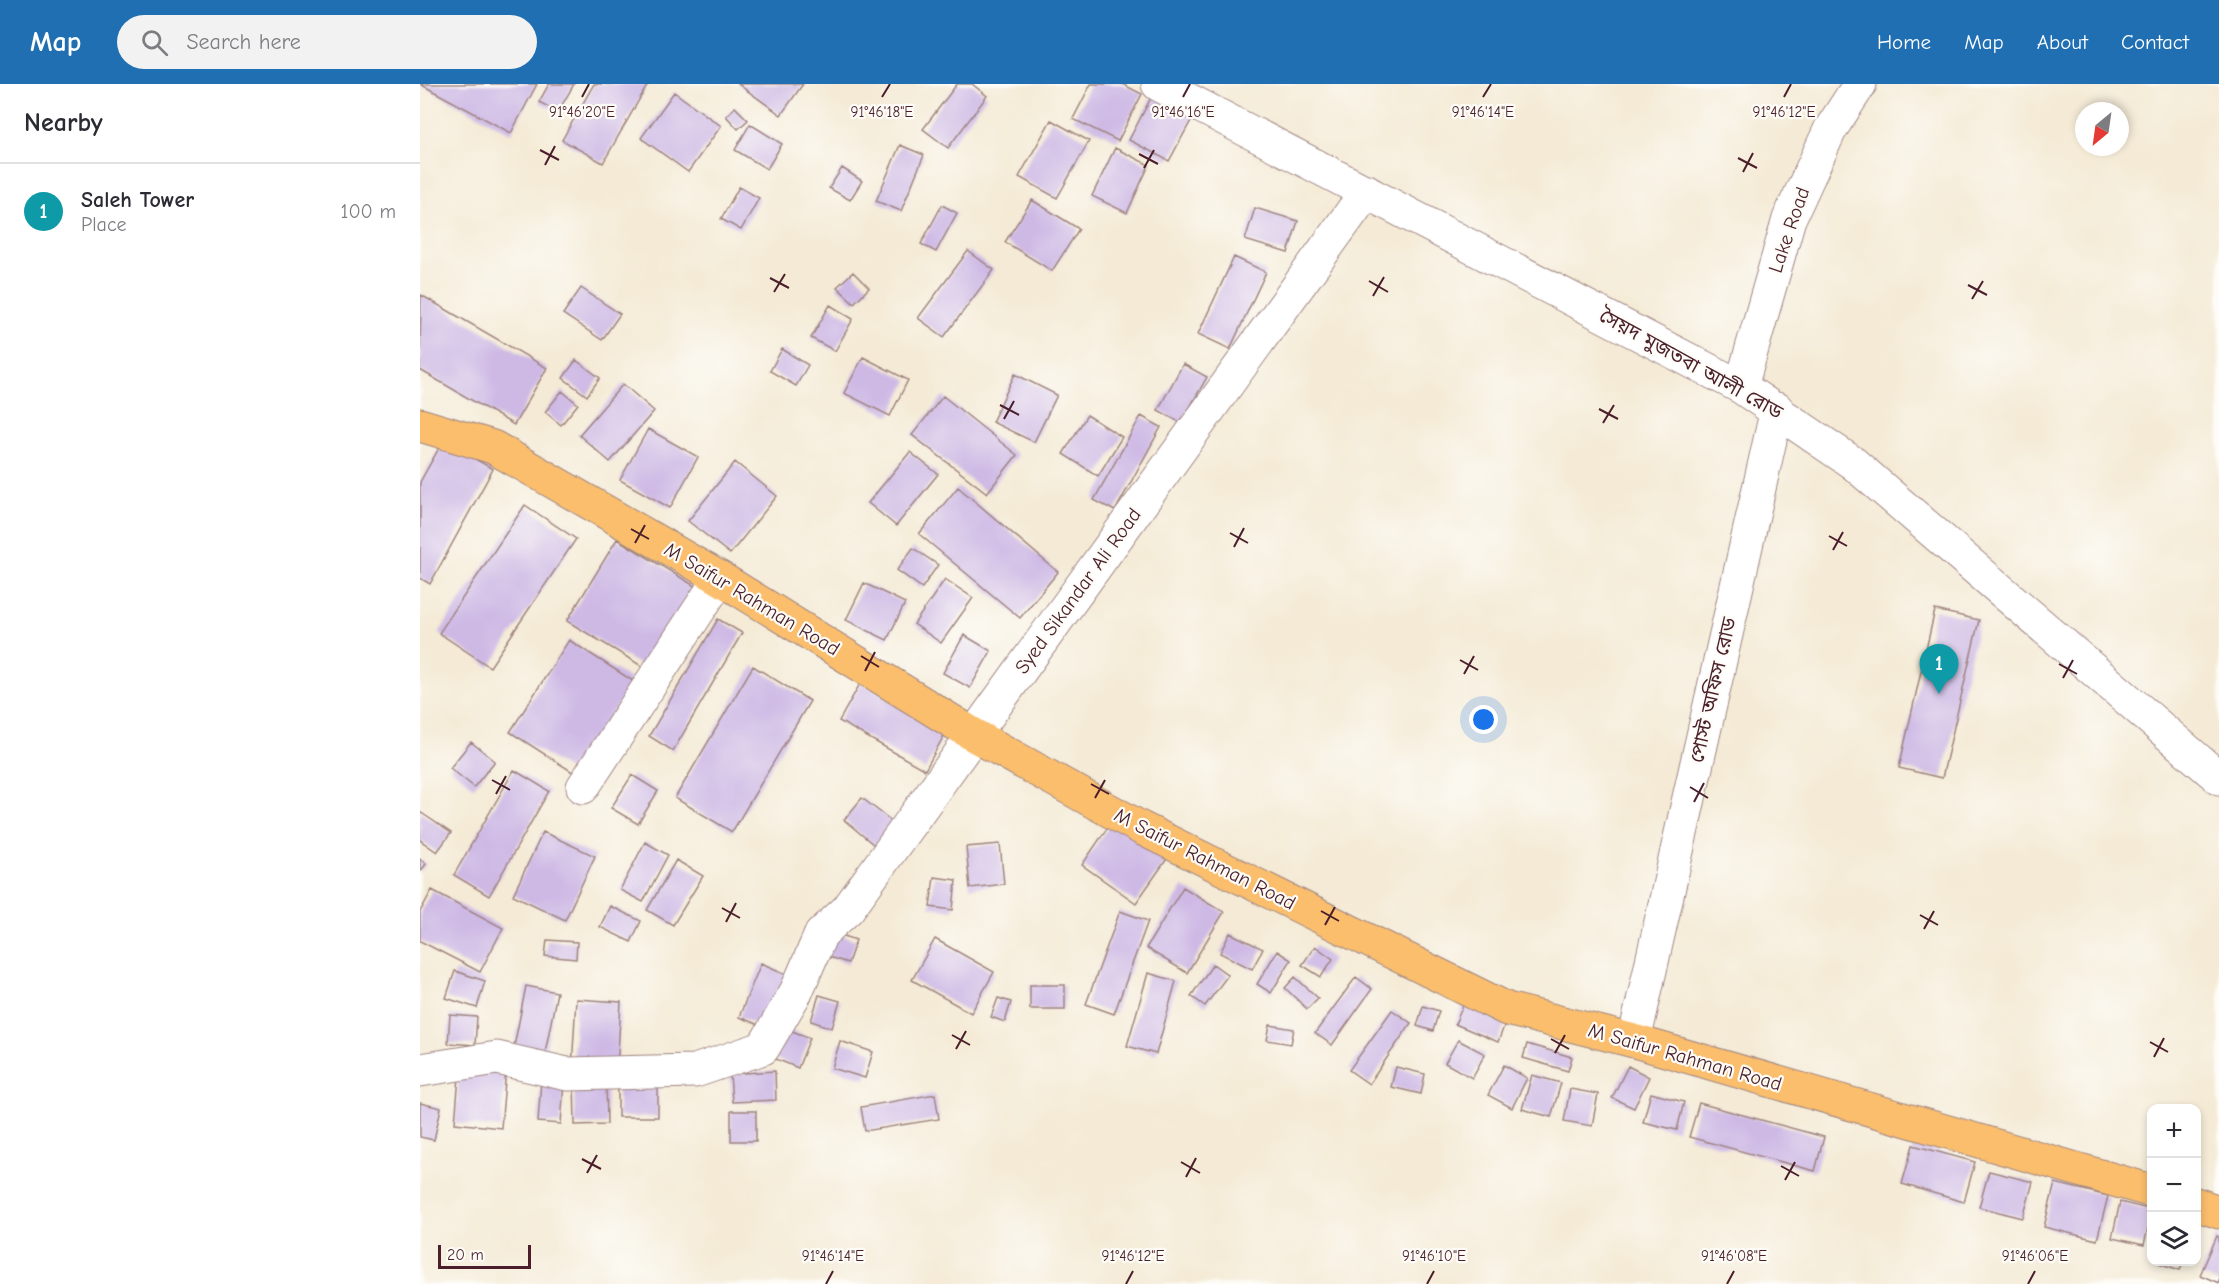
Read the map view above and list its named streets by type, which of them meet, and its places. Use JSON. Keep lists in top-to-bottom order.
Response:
{
  "streets": {
    "main road": ["M Saifur Rahman Road"],
    "street": [
      "Lake Road",
      "সৈয়দ মুজতবা আলী রোড",
      "Syed Sikandar Ali Road",
      "পোস্ট অফিস রোড"
    ]
  },
  "crossings": [
    ["Lake Road", "সৈয়দ মুজতবা আলী রোড"],
    ["সৈয়দ মুজতবা আলী রোড", "Syed Sikandar Ali Road"],
    ["সৈয়দ মুজতবা আলী রোড", "পোস্ট অফিস রোড"],
    ["Syed Sikandar Ali Road", "M Saifur Rahman Road"],
    ["M Saifur Rahman Road", "পোস্ট অফিস রোড"]
  ],
  "scale_bar": "20 m",
  "north": "bottom left",
  "page": {
    "header": "Map",
    "search": "Search here",
    "nav": [
      "Home",
      "Map",
      "About",
      "Contact"
    ],
    "heading": "Nearby",
    "list": [
      {
        "mark": "1",
        "name": "Saleh Tower",
        "note": "Place",
        "value": "100 m"
      }
    ],
    "pins": "1",
    "map_buttons": ["+", "−"],
    "scale": "20 m"
  },
  "coordinates": [
    "91°46'20\"E",
    "91°46'18\"E",
    "91°46'16\"E",
    "91°46'14\"E",
    "91°46'12\"E",
    "91°46'10\"E",
    "91°46'08\"E",
    "91°46'06\"E"
  ]
}
